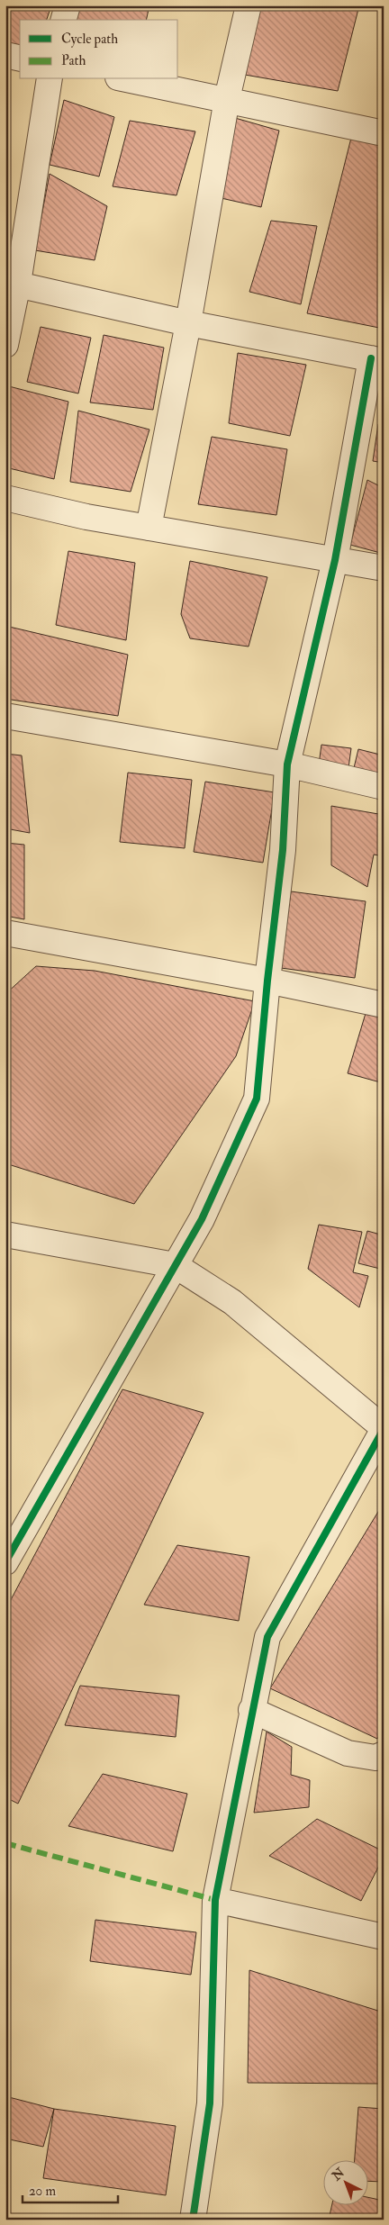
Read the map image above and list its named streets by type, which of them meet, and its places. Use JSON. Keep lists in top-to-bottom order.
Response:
{
  "legend": ["Cycle path", "Path"],
  "scale_bar": "20 m",
  "north": "top left"
}
